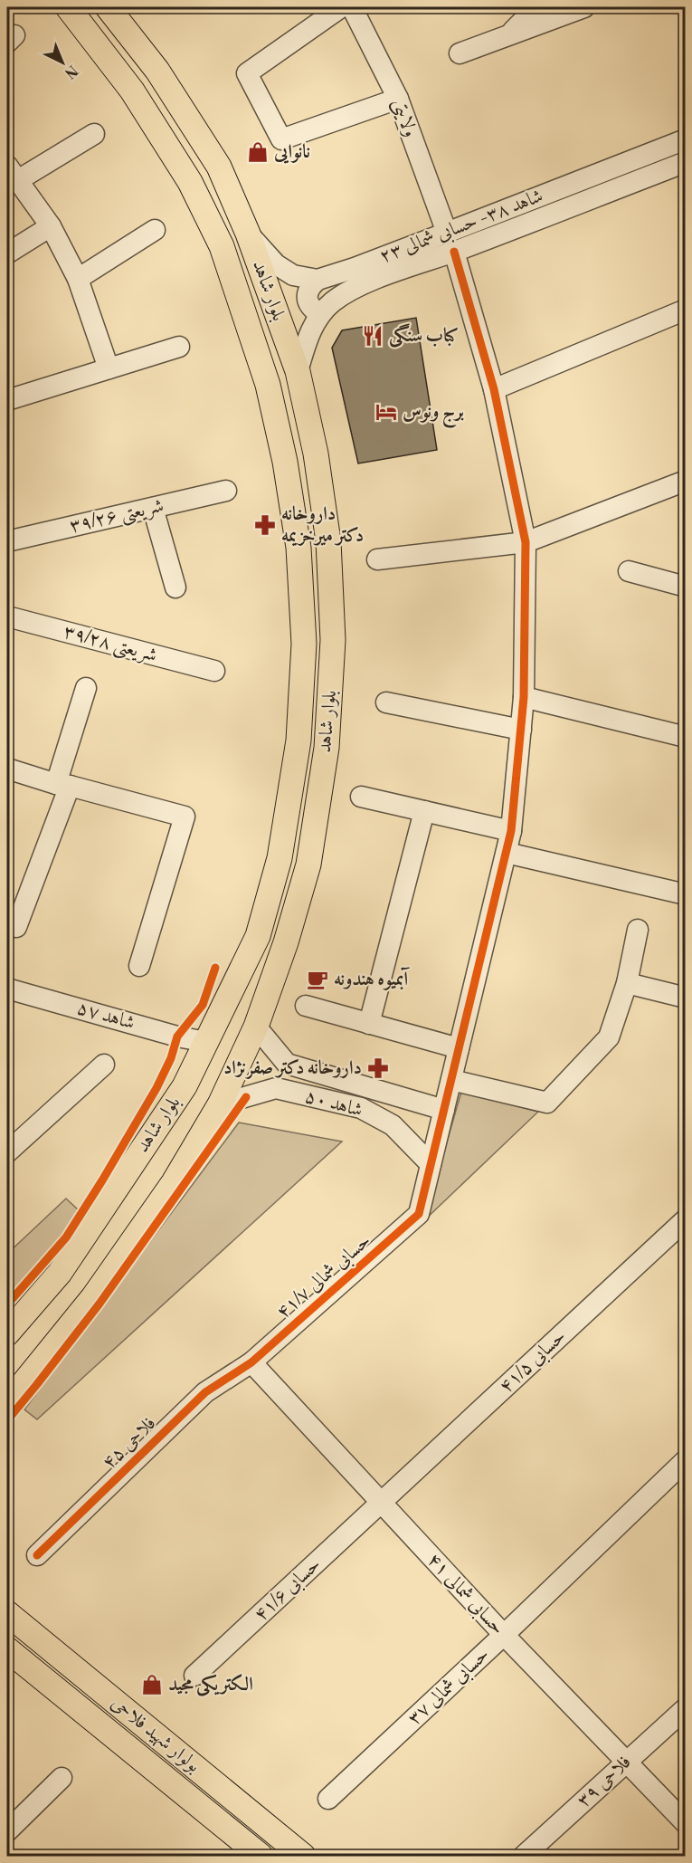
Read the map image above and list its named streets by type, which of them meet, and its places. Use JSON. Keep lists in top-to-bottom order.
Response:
{
  "streets": {
    "main road": ["بلوار شاهد", "بولوار شهید فلاحی"],
    "street": [
      "ولایتی",
      "شاهد ۳۸- حسابی شمالی ۲۳",
      "شریعتی ۳۹/۲۶",
      "شریعتی ۳۹/۲۸",
      "شاهد ۵۷",
      "شاهد ۵۰",
      "حسابی شمالی ۴۱/۷",
      "حسابی ۴۱/۵",
      "فلاحی ۴۵",
      "حسابی ۴۱/۶",
      "حسابی شمالی ۴۱",
      "حسابی شمالی ۳۷",
      "فلاحی ۳۹"
    ]
  },
  "crossings": [
    ["ولایتی", "شاهد ۳۸- حسابی شمالی ۲۳"],
    ["ولایتی", "شاهد ۵۰"],
    ["ولایتی", "حسابی شمالی ۴۱/۷"],
    ["شاهد ۳۸- حسابی شمالی ۲۳", "بلوار شاهد"],
    ["بلوار شاهد", "شاهد ۵۷"],
    ["بلوار شاهد", "شاهد ۵۰"],
    ["حسابی شمالی ۴۱/۷", "فلاحی ۴۵"],
    ["حسابی شمالی ۴۱/۷", "حسابی شمالی ۴۱"],
    ["حسابی ۴۱/۵", "حسابی ۴۱/۶"],
    ["حسابی ۴۱/۵", "حسابی شمالی ۴۱"],
    ["فلاحی ۴۵", "حسابی شمالی ۴۱"],
    ["حسابی ۴۱/۶", "حسابی شمالی ۴۱"],
    ["حسابی شمالی ۴۱", "حسابی شمالی ۳۷"],
    ["حسابی شمالی ۴۱", "فلاحی ۳۹"]
  ],
  "places": {
    "shop": ["نانوایی", "الکتریکی مجید"],
    "restaurant": ["کباب سنگی"],
    "hotel": ["برج ونوس"],
    "pharmacy": ["داروخانه دکتر میرخزیمه", "داروخانه دکتر صفرنژاد"],
    "cafe": ["آبمیوه هندونه"]
  },
  "north": "bottom right"
}
